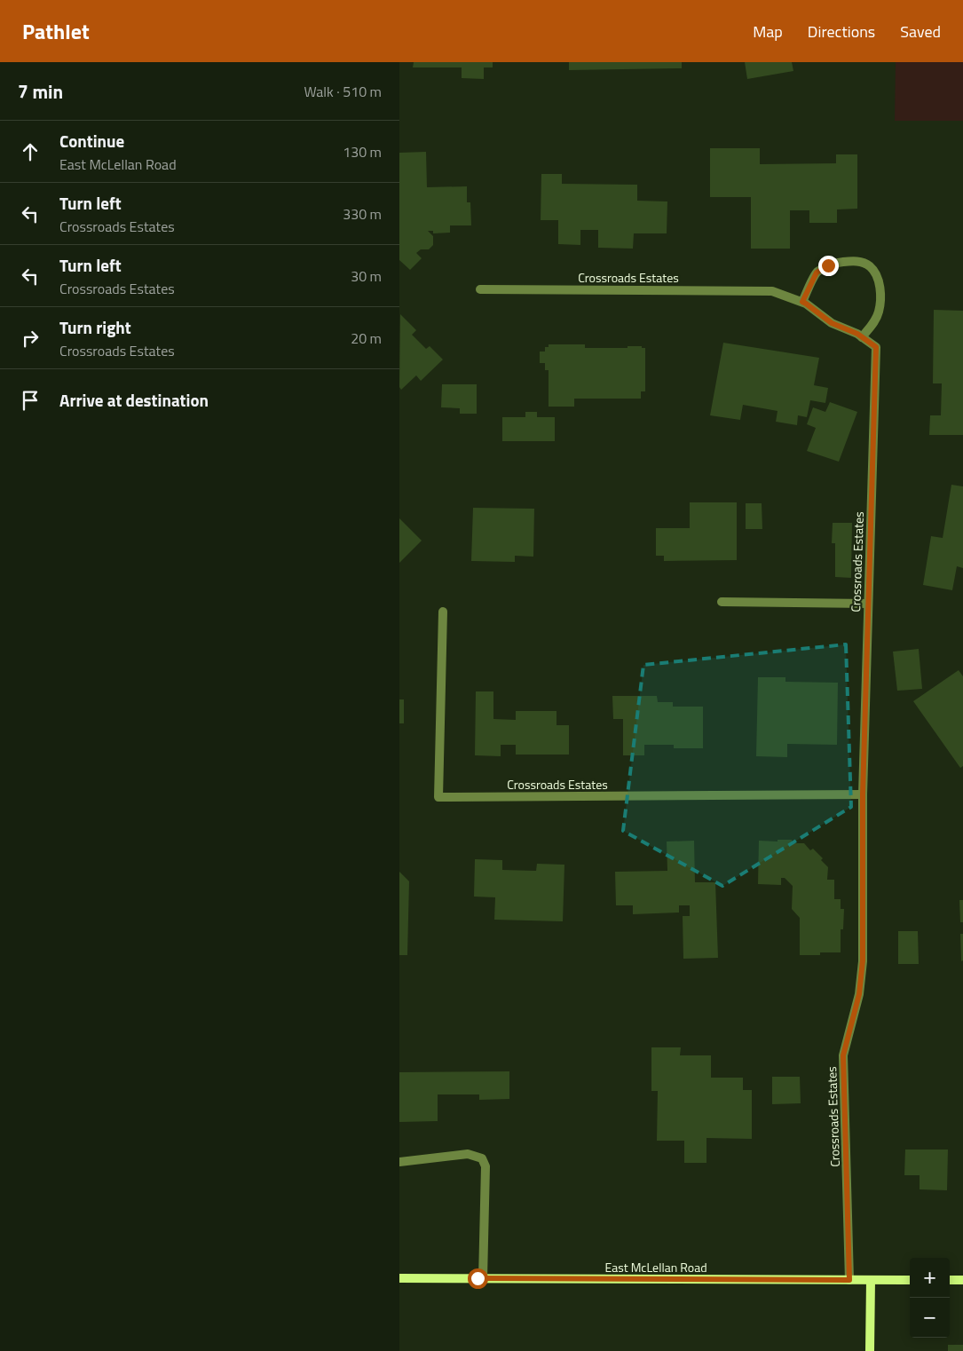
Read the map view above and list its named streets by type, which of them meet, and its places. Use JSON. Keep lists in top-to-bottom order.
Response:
{
  "streets": {
    "street": ["Crossroads Estates", "East McLellan Road"]
  },
  "crossings": [
    ["Crossroads Estates", "East McLellan Road"]
  ],
  "page": {
    "header": "Pathlet",
    "nav": ["Map", "Directions", "Saved"],
    "heading": ["7 min", "Walk · 510 m"],
    "list": [
      ["Continue", "East McLellan Road", "130 m"],
      ["Turn left", "Crossroads Estates", "330 m"],
      ["Turn left", "Crossroads Estates", "30 m"],
      ["Turn right", "Crossroads Estates", "20 m"],
      "Arrive at destination"
    ],
    "map_buttons": ["+", "−"]
  }
}
